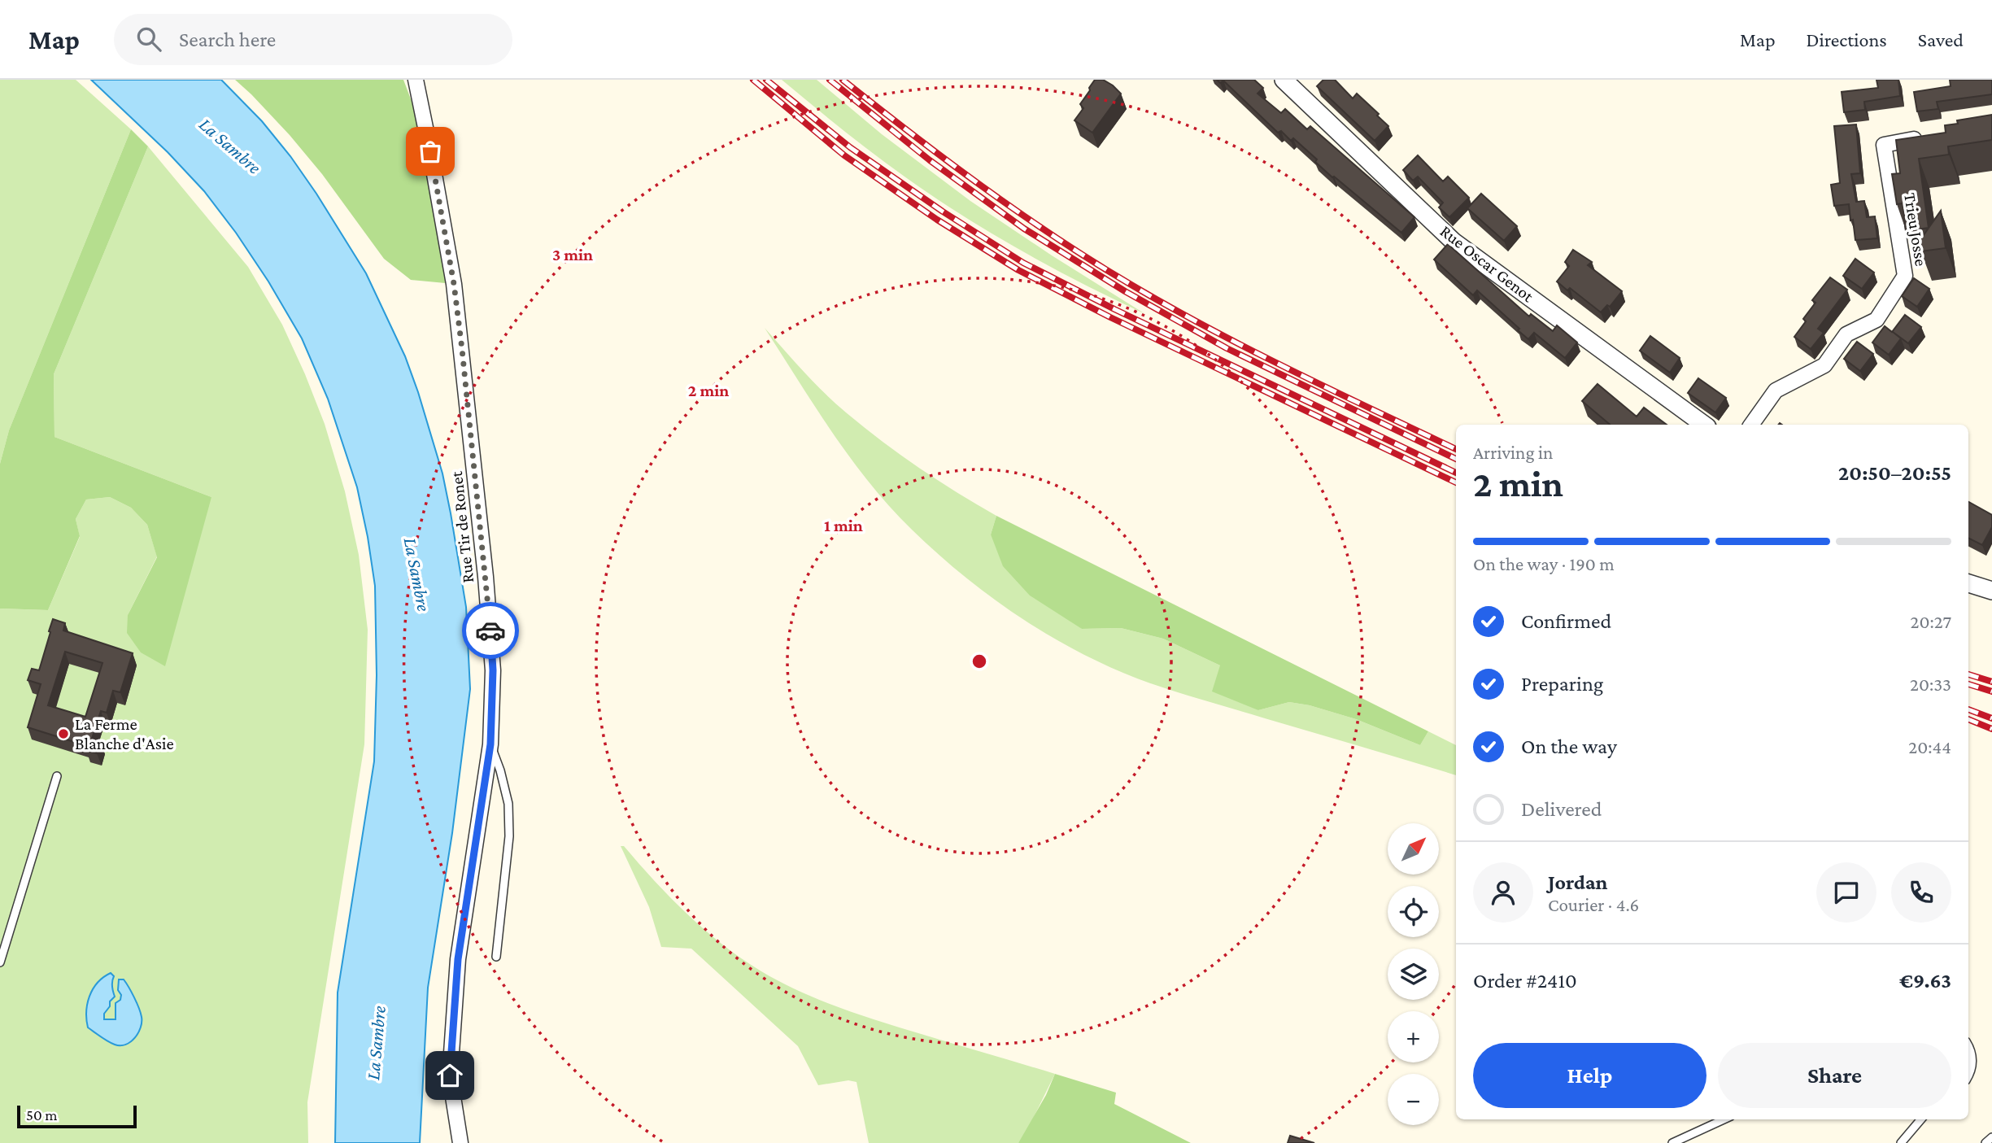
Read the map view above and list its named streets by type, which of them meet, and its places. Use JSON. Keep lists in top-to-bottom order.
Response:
{
  "streets": {
    "street": ["Trieu Josse", "Rue Oscar Genot", "Rue Tir de Ronet"]
  },
  "water": ["La Sambre"],
  "places": ["La Ferme Blanche d'Asie"],
  "scale_bar": "50 m",
  "north": "top right",
  "page": {
    "header": "Map",
    "search": "Search here",
    "nav": ["Map", "Directions", "Saved"],
    "heading": ["2 min", "Arriving in", "20:50–20:55"],
    "panel": [
      "Jordan",
      "Courier · 4.6",
      "Order #2410",
      "€9.63"
    ],
    "bar": "On the way · 190 m",
    "list": [
      ["Confirmed", "20:27"],
      ["Preparing", "20:33"],
      ["On the way", "20:44"],
      "Delivered"
    ],
    "map_buttons": ["+", "−"],
    "buttons": ["Help", "Share"],
    "scale": "50 m"
  },
  "rings": ["3 min", "2 min", "1 min"]
}
